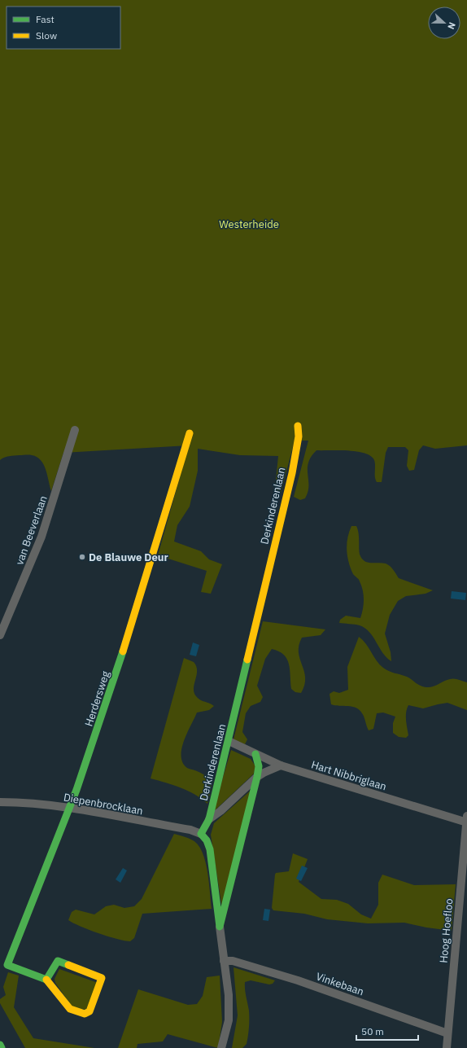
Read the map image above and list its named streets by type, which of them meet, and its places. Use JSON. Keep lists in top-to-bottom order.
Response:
{
  "streets": {
    "street": [
      "Derkinderenlaan",
      "van Beeverlaan",
      "Herdersweg",
      "Hart Nibbriglaan",
      "Diepenbrocklaan",
      "Hoog Hoefloo",
      "Vinkebaan"
    ]
  },
  "crossings": [
    ["Derkinderenlaan", "Hart Nibbriglaan"],
    ["Derkinderenlaan", "Diepenbrocklaan"],
    ["Herdersweg", "Diepenbrocklaan"],
    ["Hart Nibbriglaan", "Hoog Hoefloo"],
    ["Hoog Hoefloo", "Vinkebaan"]
  ],
  "parks": ["Westerheide"],
  "places": ["De Blauwe Deur"],
  "legend": ["Fast", "Slow"],
  "scale_bar": "50 m",
  "north": "right"
}
